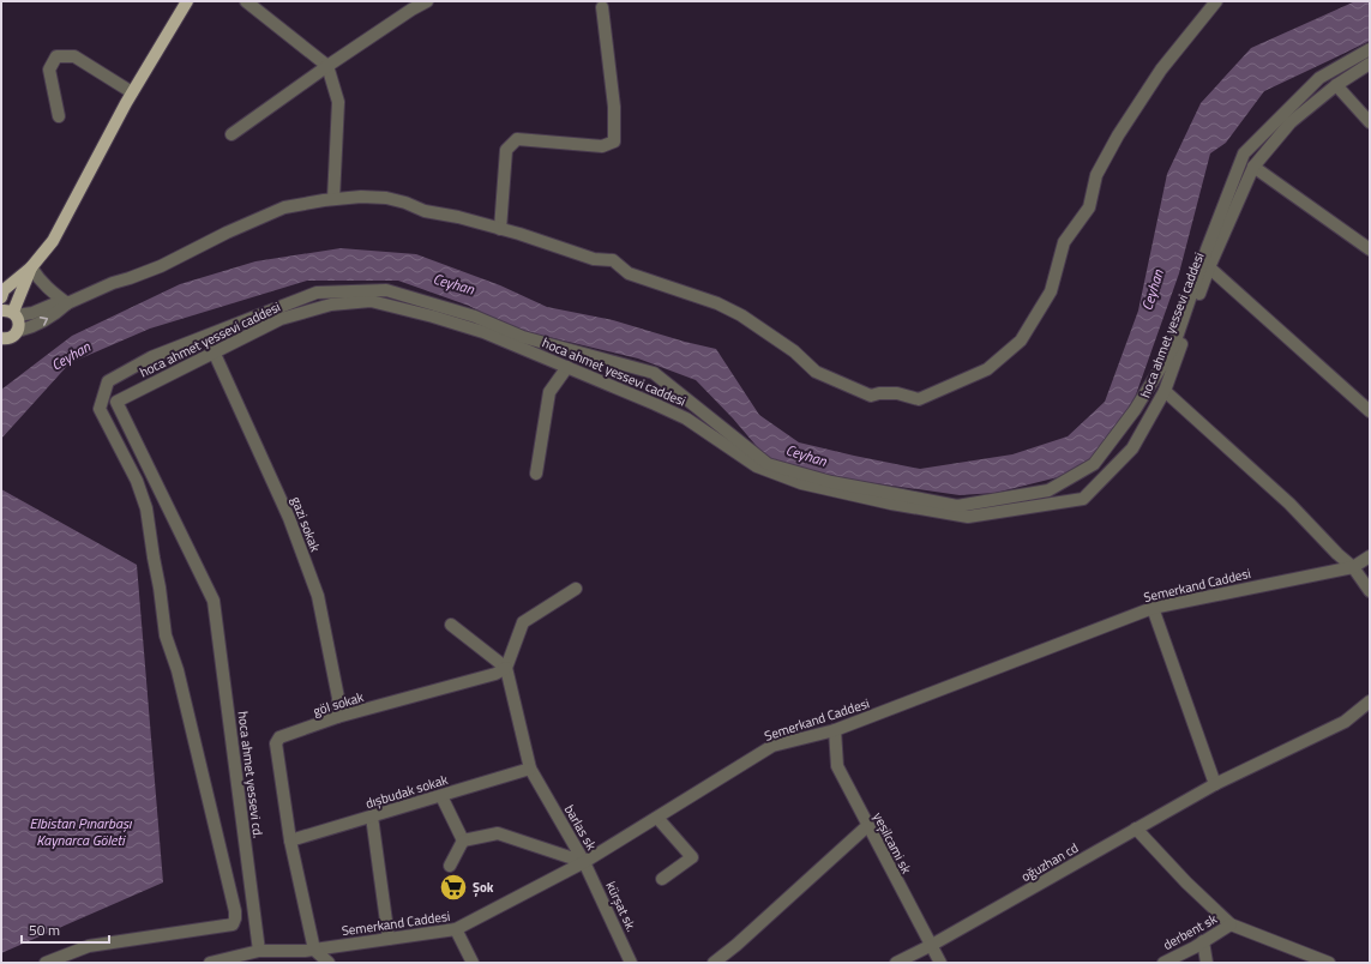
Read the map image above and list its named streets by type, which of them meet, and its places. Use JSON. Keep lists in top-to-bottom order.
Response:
{
  "streets": {
    "street": [
      "hoca ahmet yessevi caddesi",
      "gazi sokak",
      "Semerkand Caddesi",
      "göl sokak",
      "hoca ahmet yessevi cd.",
      "dışbudak sokak",
      "barlas sk",
      "yeşilcami sk",
      "oğuzhan cd",
      "kürşat sk.",
      "derbent sk"
    ]
  },
  "crossings": [
    ["hoca ahmet yessevi caddesi", "gazi sokak"],
    ["hoca ahmet yessevi caddesi", "hoca ahmet yessevi cd."],
    ["gazi sokak", "göl sokak"],
    ["Semerkand Caddesi", "göl sokak"],
    ["Semerkand Caddesi", "hoca ahmet yessevi cd."],
    ["Semerkand Caddesi", "barlas sk"],
    ["Semerkand Caddesi", "yeşilcami sk"],
    ["Semerkand Caddesi", "kürşat sk."],
    ["göl sokak", "dışbudak sokak"],
    ["göl sokak", "barlas sk"],
    ["dışbudak sokak", "barlas sk"],
    ["barlas sk", "kürşat sk."],
    ["yeşilcami sk", "oğuzhan cd"]
  ],
  "water": ["Ceyhan", "Elbistan Pınarbaşı Kaynarca Göleti"],
  "places": {
    "supermarket": ["Şok"]
  },
  "scale_bar": "50 m"
}
